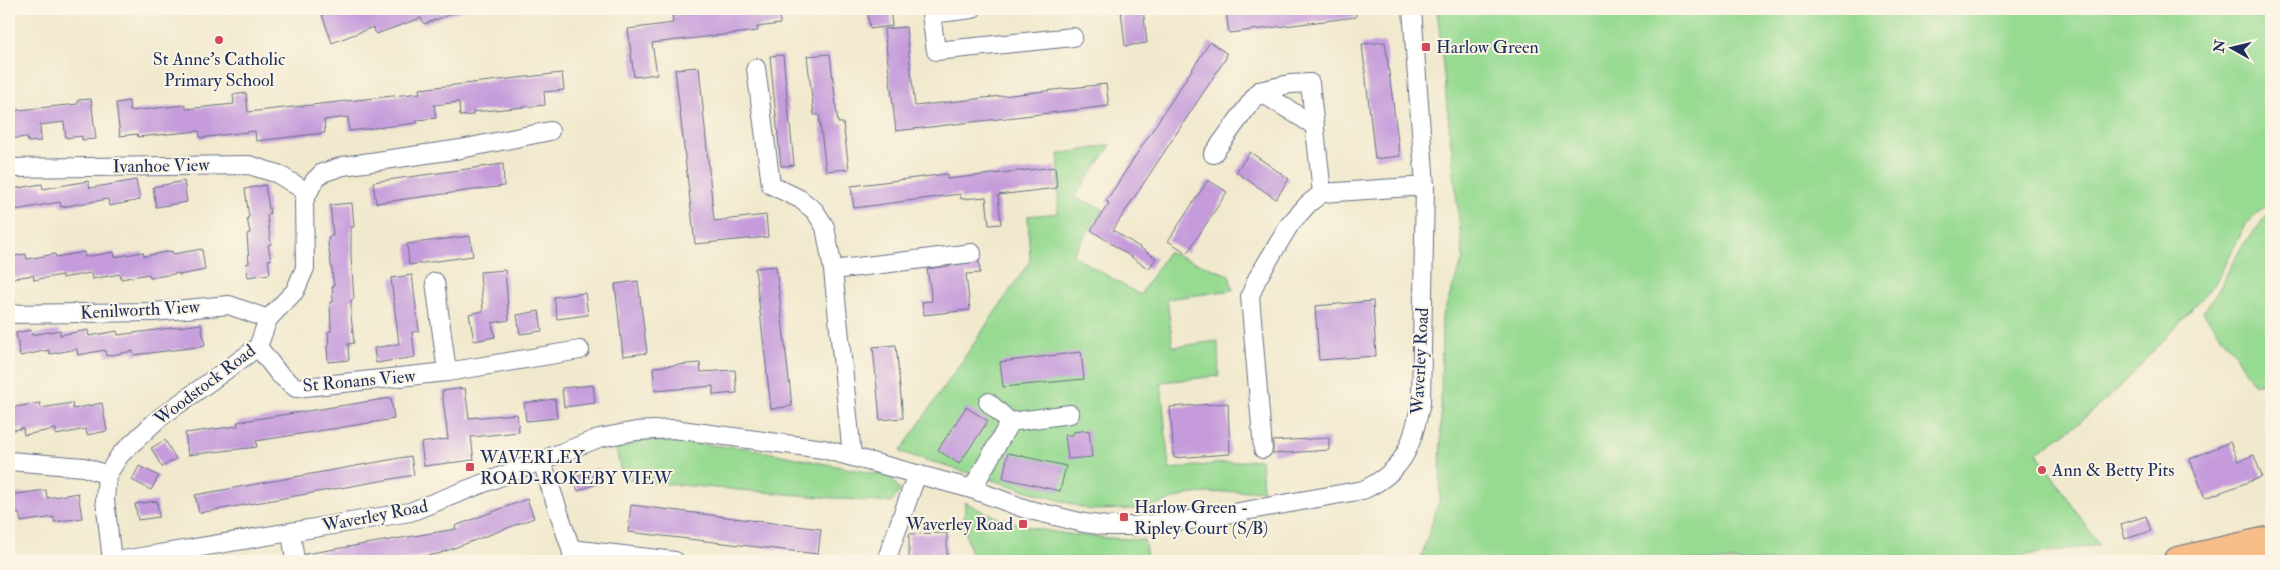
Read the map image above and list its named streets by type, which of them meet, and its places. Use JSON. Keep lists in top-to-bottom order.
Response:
{
  "streets": {
    "street": [
      "Ivanhoe View",
      "Kenilworth View",
      "Waverley Road",
      "St Ronans View",
      "Woodstock Road"
    ]
  },
  "crossings": [
    ["Ivanhoe View", "Woodstock Road"],
    ["Kenilworth View", "Woodstock Road"],
    ["St Ronans View", "Woodstock Road"]
  ],
  "places": {
    "other": ["St Anne's Catholic Primary School", "Ann & Betty Pits"],
    "transit": [
      "Harlow Green",
      "WAVERLEY ROAD-ROKEBY VIEW",
      "Harlow Green - Ripley Court (S/B)",
      "Waverley Road"
    ]
  },
  "north": "left"
}
